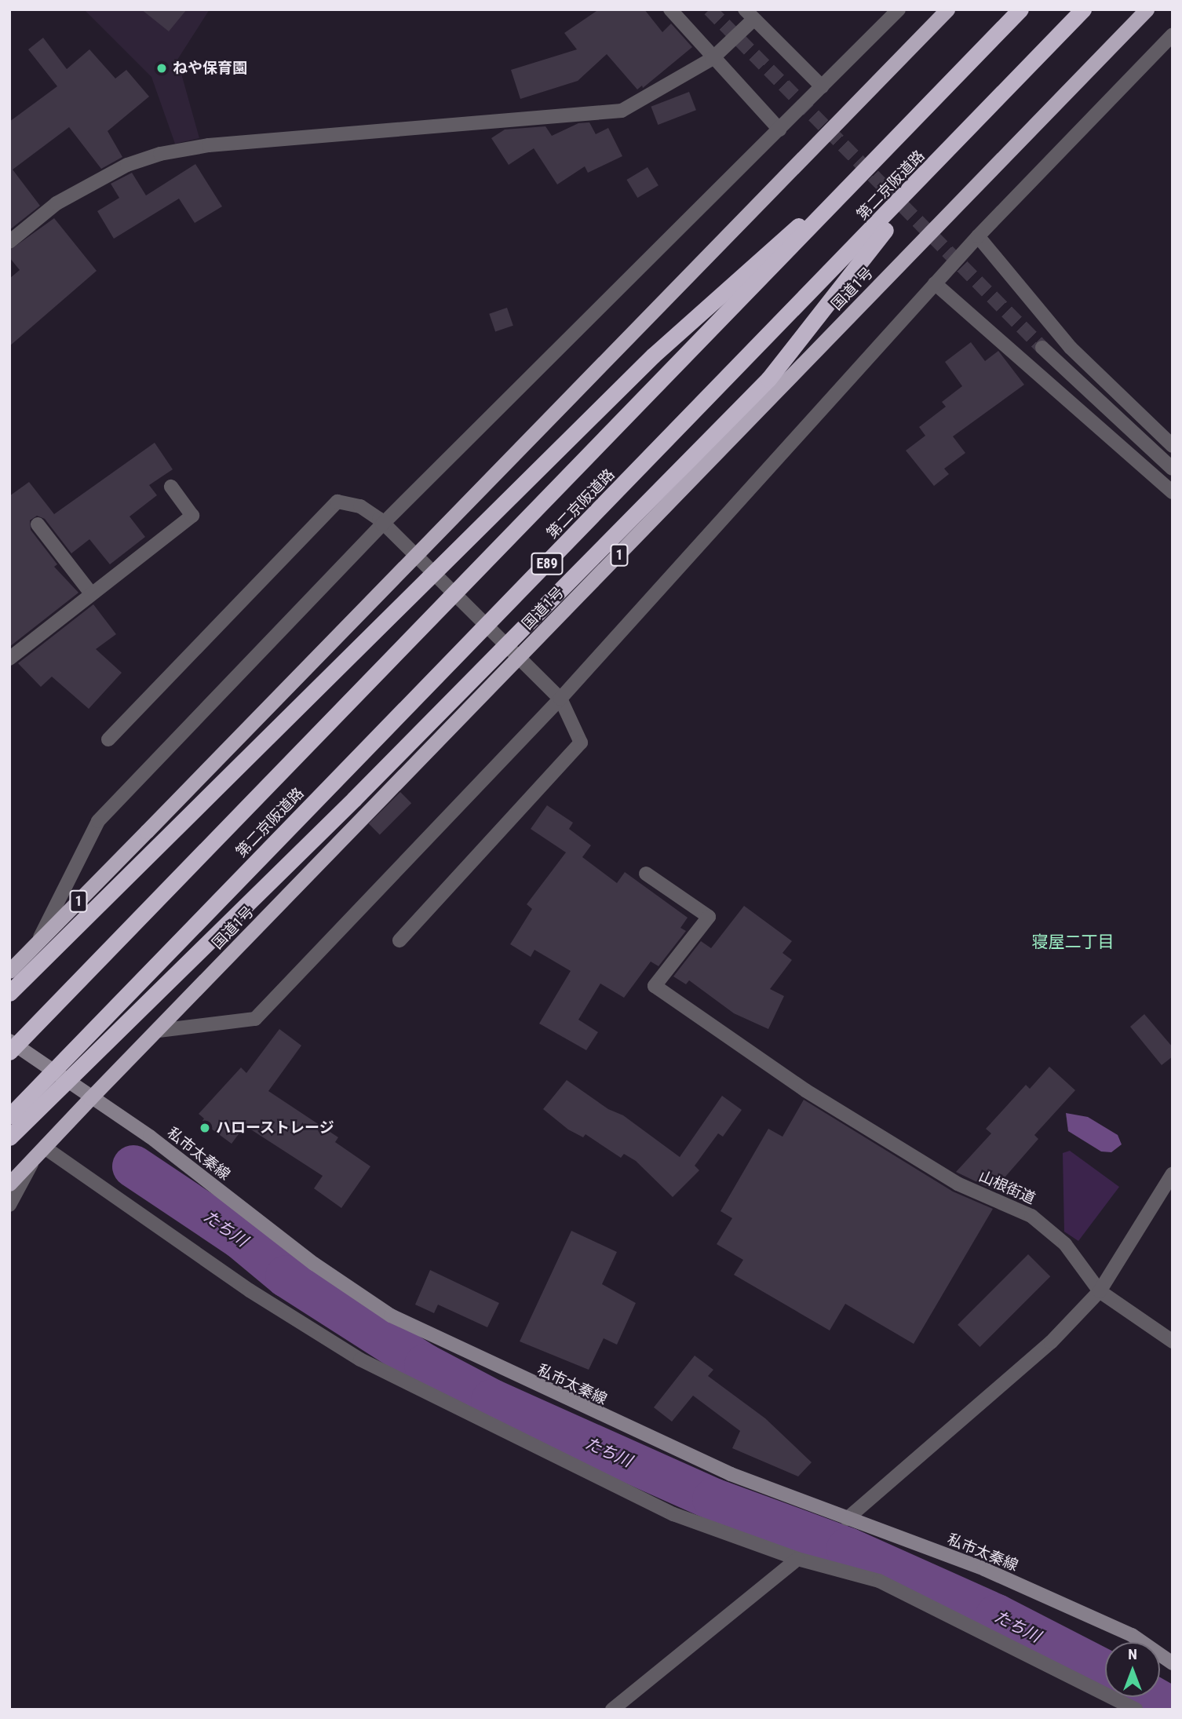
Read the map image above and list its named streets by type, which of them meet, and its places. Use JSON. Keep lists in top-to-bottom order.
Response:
{
  "streets": {
    "highway": [
      "第二京阪道路",
      "国道1号",
      "1",
      "E89"
    ],
    "main road": ["私市太秦線"],
    "street": ["山根街道"]
  },
  "crossings": [
    ["国道1号", "私市太秦線"]
  ],
  "districts": ["寝屋二丁目"],
  "water": ["たち川"],
  "places": ["ねや保育園", "ハローストレージ"],
  "north": "top"
}
